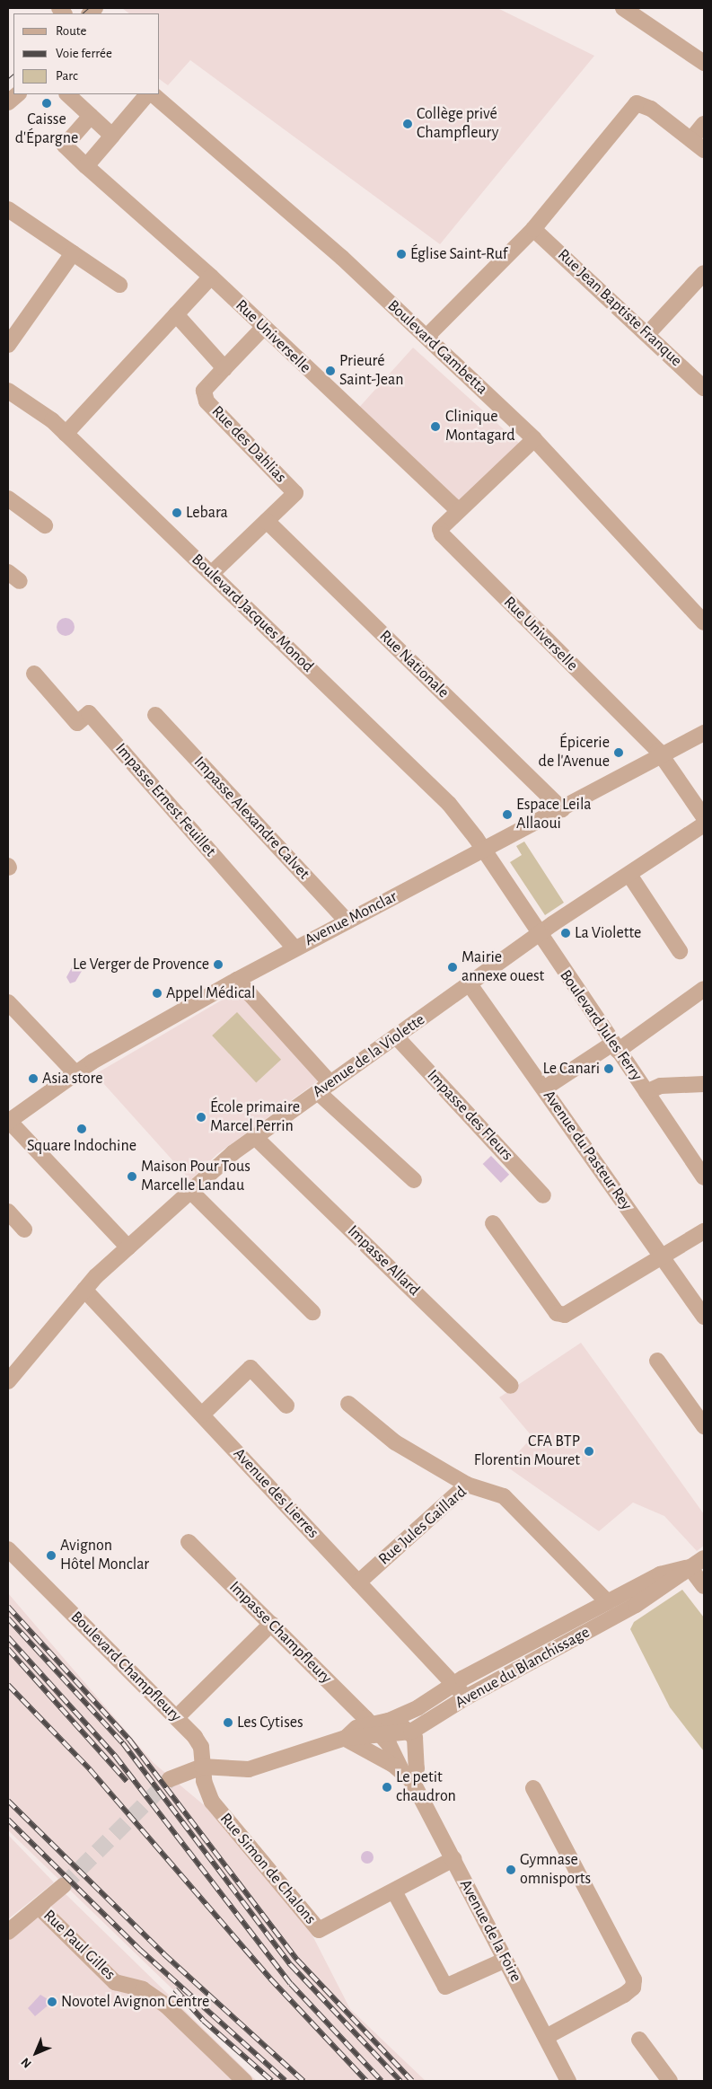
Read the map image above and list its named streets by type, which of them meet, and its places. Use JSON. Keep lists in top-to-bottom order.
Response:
{
  "streets": {
    "street": [
      "Rue Jean Baptiste Franque",
      "Rue Universelle",
      "Boulevard Gambetta",
      "Rue des Dahlias",
      "Boulevard Jacques Monod",
      "Rue Nationale",
      "Impasse Ernest Feuillet",
      "Impasse Alexandre Calvet",
      "Avenue Monclar",
      "Boulevard Jules Ferry",
      "Avenue de la Violette",
      "Impasse des Fleurs",
      "Avenue du Pasteur Rey",
      "Impasse Allard",
      "Avenue des Lierres",
      "Rue Jules Gaillard",
      "Impasse Champfleury",
      "Boulevard Champfleury",
      "Avenue du Blanchissage",
      "Rue Simon de Chalons",
      "Avenue de la Foire",
      "Rue Paul Gilles"
    ]
  },
  "crossings": [
    ["Rue Universelle", "Boulevard Gambetta"],
    ["Rue Universelle", "Rue des Dahlias"],
    ["Rue Universelle", "Avenue Monclar"],
    ["Rue des Dahlias", "Boulevard Jacques Monod"],
    ["Rue des Dahlias", "Rue Nationale"],
    ["Boulevard Jacques Monod", "Avenue Monclar"],
    ["Boulevard Jacques Monod", "Boulevard Jules Ferry"],
    ["Rue Nationale", "Avenue Monclar"],
    ["Impasse Ernest Feuillet", "Avenue Monclar"],
    ["Impasse Alexandre Calvet", "Avenue Monclar"],
    ["Avenue Monclar", "Boulevard Jules Ferry"],
    ["Boulevard Jules Ferry", "Avenue de la Violette"],
    ["Avenue de la Violette", "Impasse des Fleurs"],
    ["Avenue de la Violette", "Avenue du Pasteur Rey"],
    ["Avenue de la Violette", "Impasse Allard"],
    ["Avenue de la Violette", "Avenue des Lierres"],
    ["Avenue des Lierres", "Rue Jules Gaillard"],
    ["Avenue des Lierres", "Avenue du Blanchissage"],
    ["Rue Jules Gaillard", "Avenue du Blanchissage"],
    ["Impasse Champfleury", "Avenue du Blanchissage"],
    ["Impasse Champfleury", "Avenue de la Foire"],
    ["Boulevard Champfleury", "Avenue du Blanchissage"],
    ["Boulevard Champfleury", "Rue Simon de Chalons"],
    ["Avenue du Blanchissage", "Rue Simon de Chalons"],
    ["Avenue du Blanchissage", "Avenue de la Foire"],
    ["Rue Simon de Chalons", "Avenue de la Foire"]
  ],
  "places": [
    "Caisse d'Épargne",
    "Collège privé Champfleury",
    "Église Saint-Ruf",
    "Prieuré Saint-Jean",
    "Clinique Montagard",
    "Lebara",
    "Épicerie de l'Avenue",
    "Espace Leila Allaoui",
    "La Violette",
    "Le Verger de Provence",
    "Mairie annexe ouest",
    "Appel Médical",
    "Le Canari",
    "Asia store",
    "École primaire Marcel Perrin",
    "Square Indochine",
    "Maison Pour Tous Marcelle Landau",
    "CFA BTP Florentin Mouret",
    "Avignon Hôtel Monclar",
    "Les Cytises",
    "Le petit chaudron",
    "Gymnase omnisports",
    "Novotel Avignon Centre"
  ],
  "legend": ["Route", "Voie ferrée", "Parc"],
  "north": "bottom left"
}
